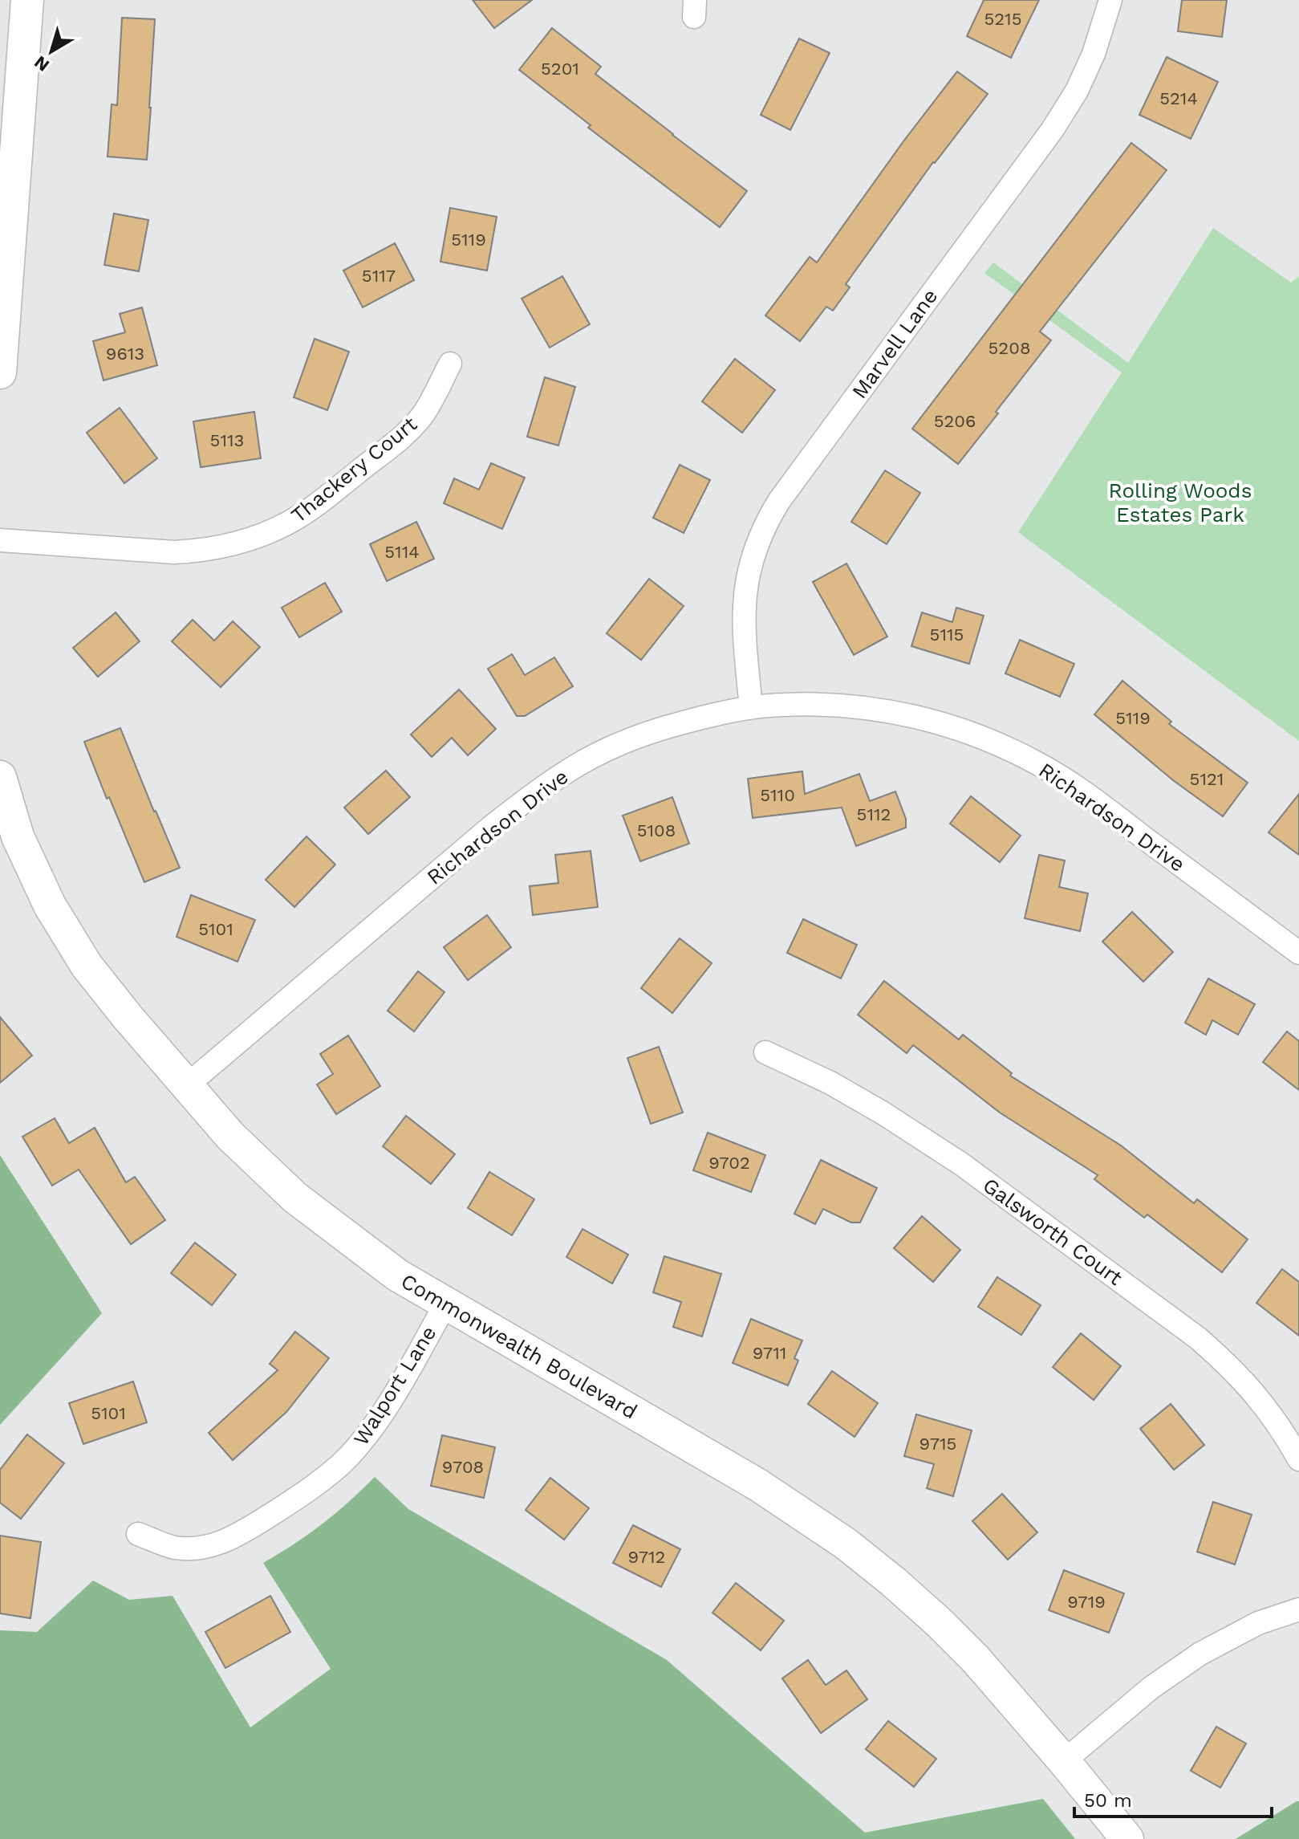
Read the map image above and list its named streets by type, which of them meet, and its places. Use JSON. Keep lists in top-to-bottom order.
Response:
{
  "streets": {
    "street": [
      "Marvell Lane",
      "Thackery Court",
      "Richardson Drive",
      "Galsworth Court",
      "Commonwealth Boulevard",
      "Walport Lane"
    ]
  },
  "crossings": [
    ["Marvell Lane", "Richardson Drive"],
    ["Richardson Drive", "Commonwealth Boulevard"],
    ["Commonwealth Boulevard", "Walport Lane"]
  ],
  "parks": ["Rolling Woods Estates Park"],
  "house_numbers": [
    "5215",
    "5201",
    "5214",
    "5119",
    "5117",
    "5208",
    "9613",
    "5206",
    "5113",
    "5114",
    "5115",
    "5119",
    "5121",
    "5110",
    "5112",
    "5108",
    "5101",
    "9702",
    "9711",
    "5101",
    "9715",
    "9708",
    "9712",
    "9719"
  ],
  "scale_bar": "50 m",
  "north": "bottom left"
}
